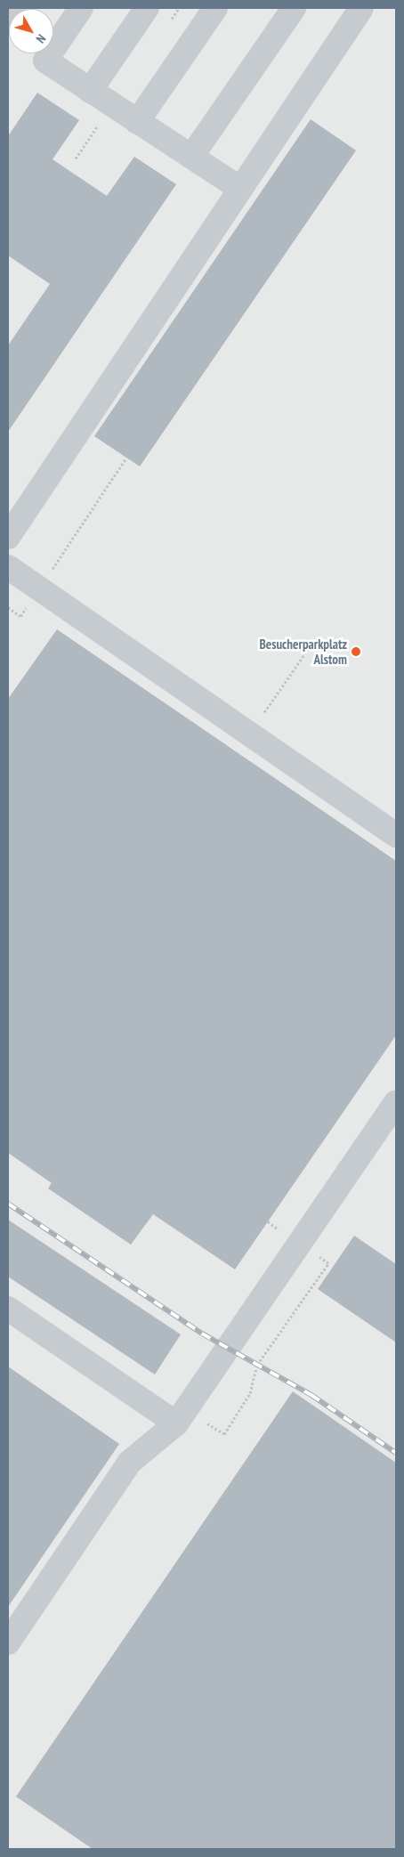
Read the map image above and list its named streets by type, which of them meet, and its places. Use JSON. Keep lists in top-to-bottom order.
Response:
{
  "places": ["Besucherparkplatz Alstom"],
  "north": "bottom right"
}
